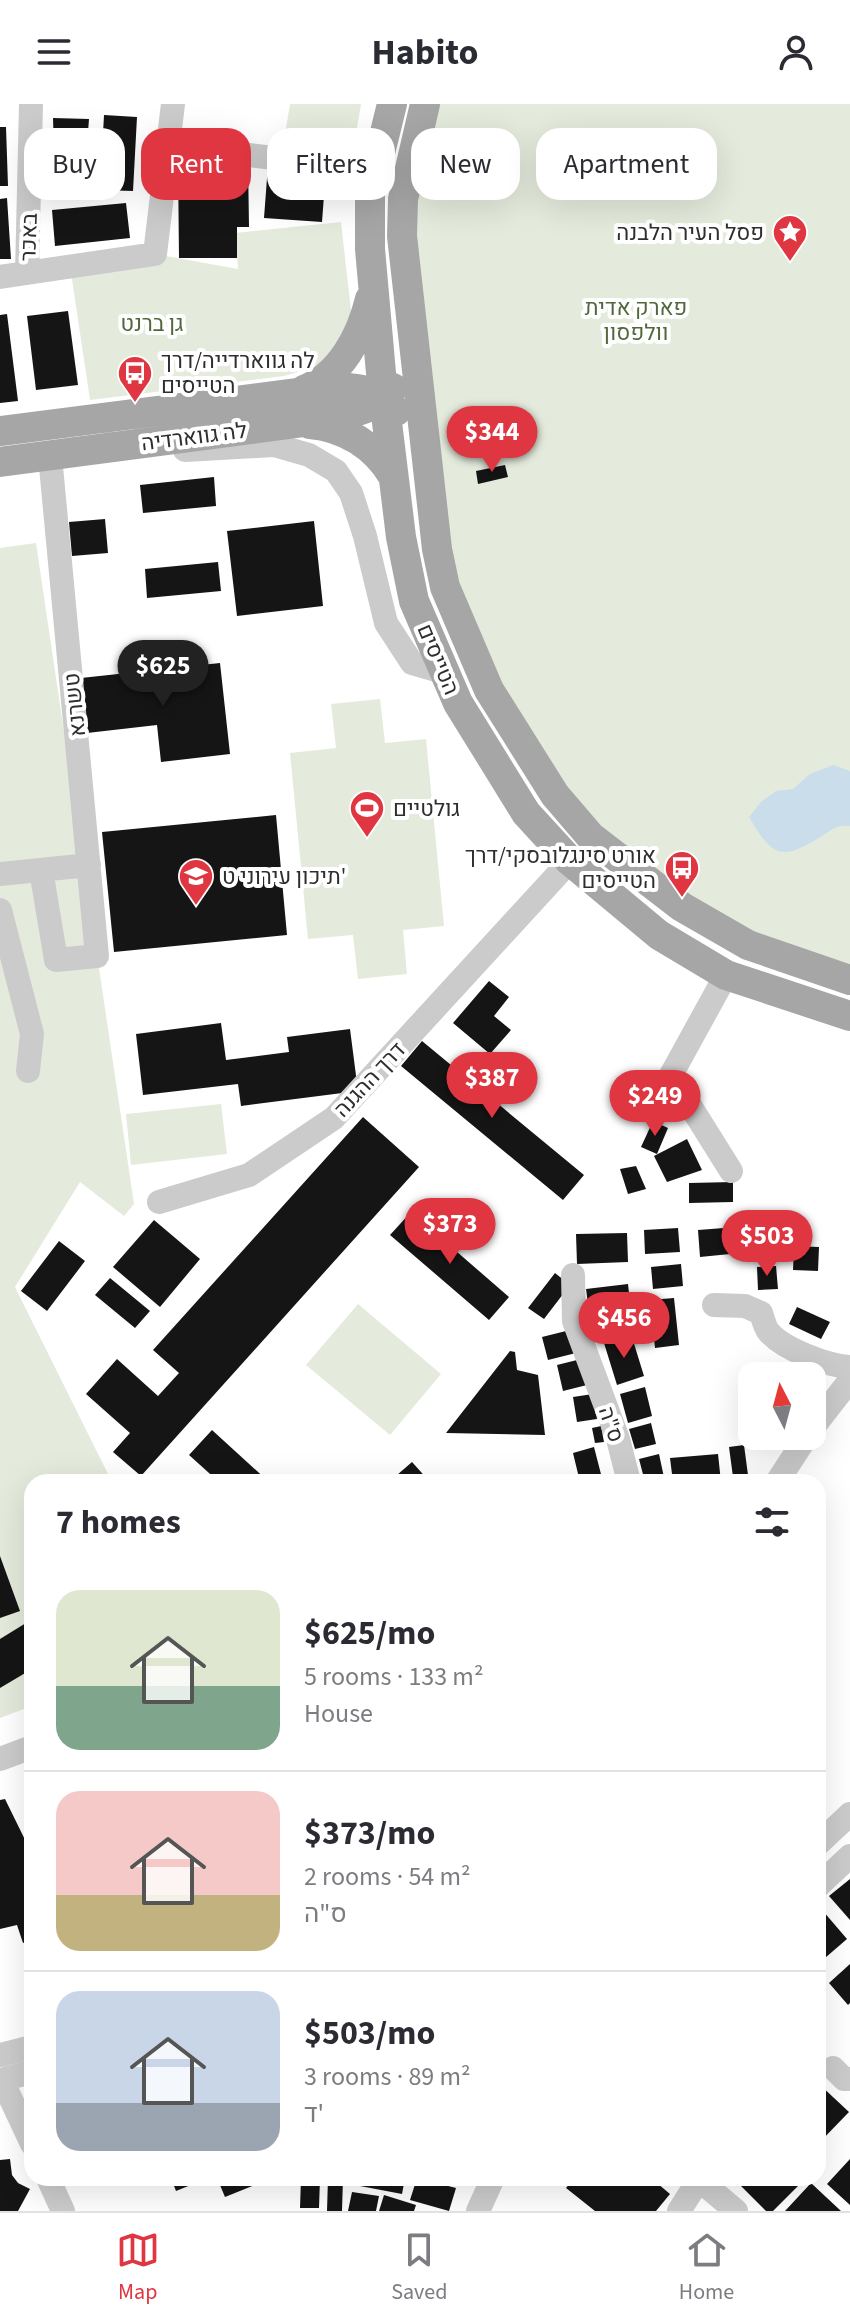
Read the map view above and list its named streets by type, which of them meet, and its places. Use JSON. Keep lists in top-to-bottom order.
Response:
{
  "streets": {
    "main road": ["לה גווארדיה", "הטייסים"],
    "street": [
      "באכר",
      "טשרנא",
      "דרך ההגנה",
      "ס\"ה"
    ]
  },
  "crossings": [
    ["לה גווארדיה", "הטייסים"],
    ["לה גווארדיה", "טשרנא"],
    ["הטייסים", "דרך ההגנה"]
  ],
  "parks": ["פארק אדית וולפסון", "גן ברנט"],
  "places": {
    "place": ["פסל העיר הלבנה"],
    "bus stop": ["לה גווארדייה/דרך הטייסים", "אורט סינגלובסקי/דרך הטייסים"],
    "sports": ["גולטיים"],
    "school or university": ["תיכון עירוני ט'"]
  },
  "north": "top",
  "page": {
    "header": "Habito",
    "chip": [
      "Buy",
      "Rent",
      "Filters",
      "New",
      "Apartment"
    ],
    "price": [
      "$344",
      "$625",
      "$387",
      "$249",
      "$373",
      "$503",
      "$456"
    ],
    "heading": "7 homes",
    "list": [
      {
        "name": "$625/mo",
        "note": "5 rooms · 133 m² · House"
      },
      {
        "name": "$373/mo",
        "note": "2 rooms · 54 m² · ס\"ה"
      },
      {
        "name": "$503/mo",
        "note": "3 rooms · 89 m² · ד'"
      }
    ],
    "tabs": ["Map", "Saved", "Home"]
  }
}
